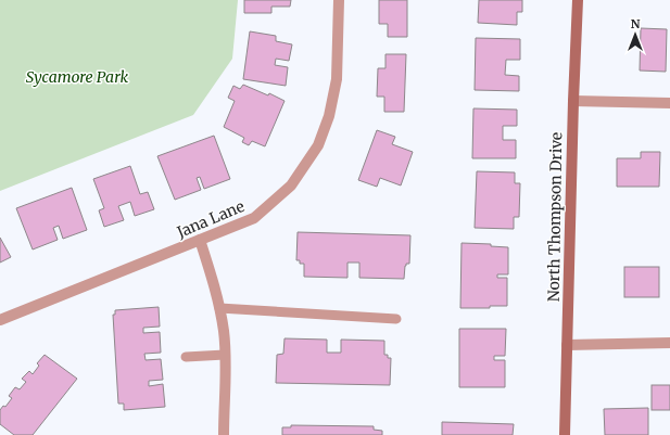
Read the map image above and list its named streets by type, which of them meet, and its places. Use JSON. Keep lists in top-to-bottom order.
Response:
{
  "streets": {
    "street": ["North Thompson Drive", "Jana Lane"]
  },
  "parks": ["Sycamore Park"],
  "north": "top"
}
